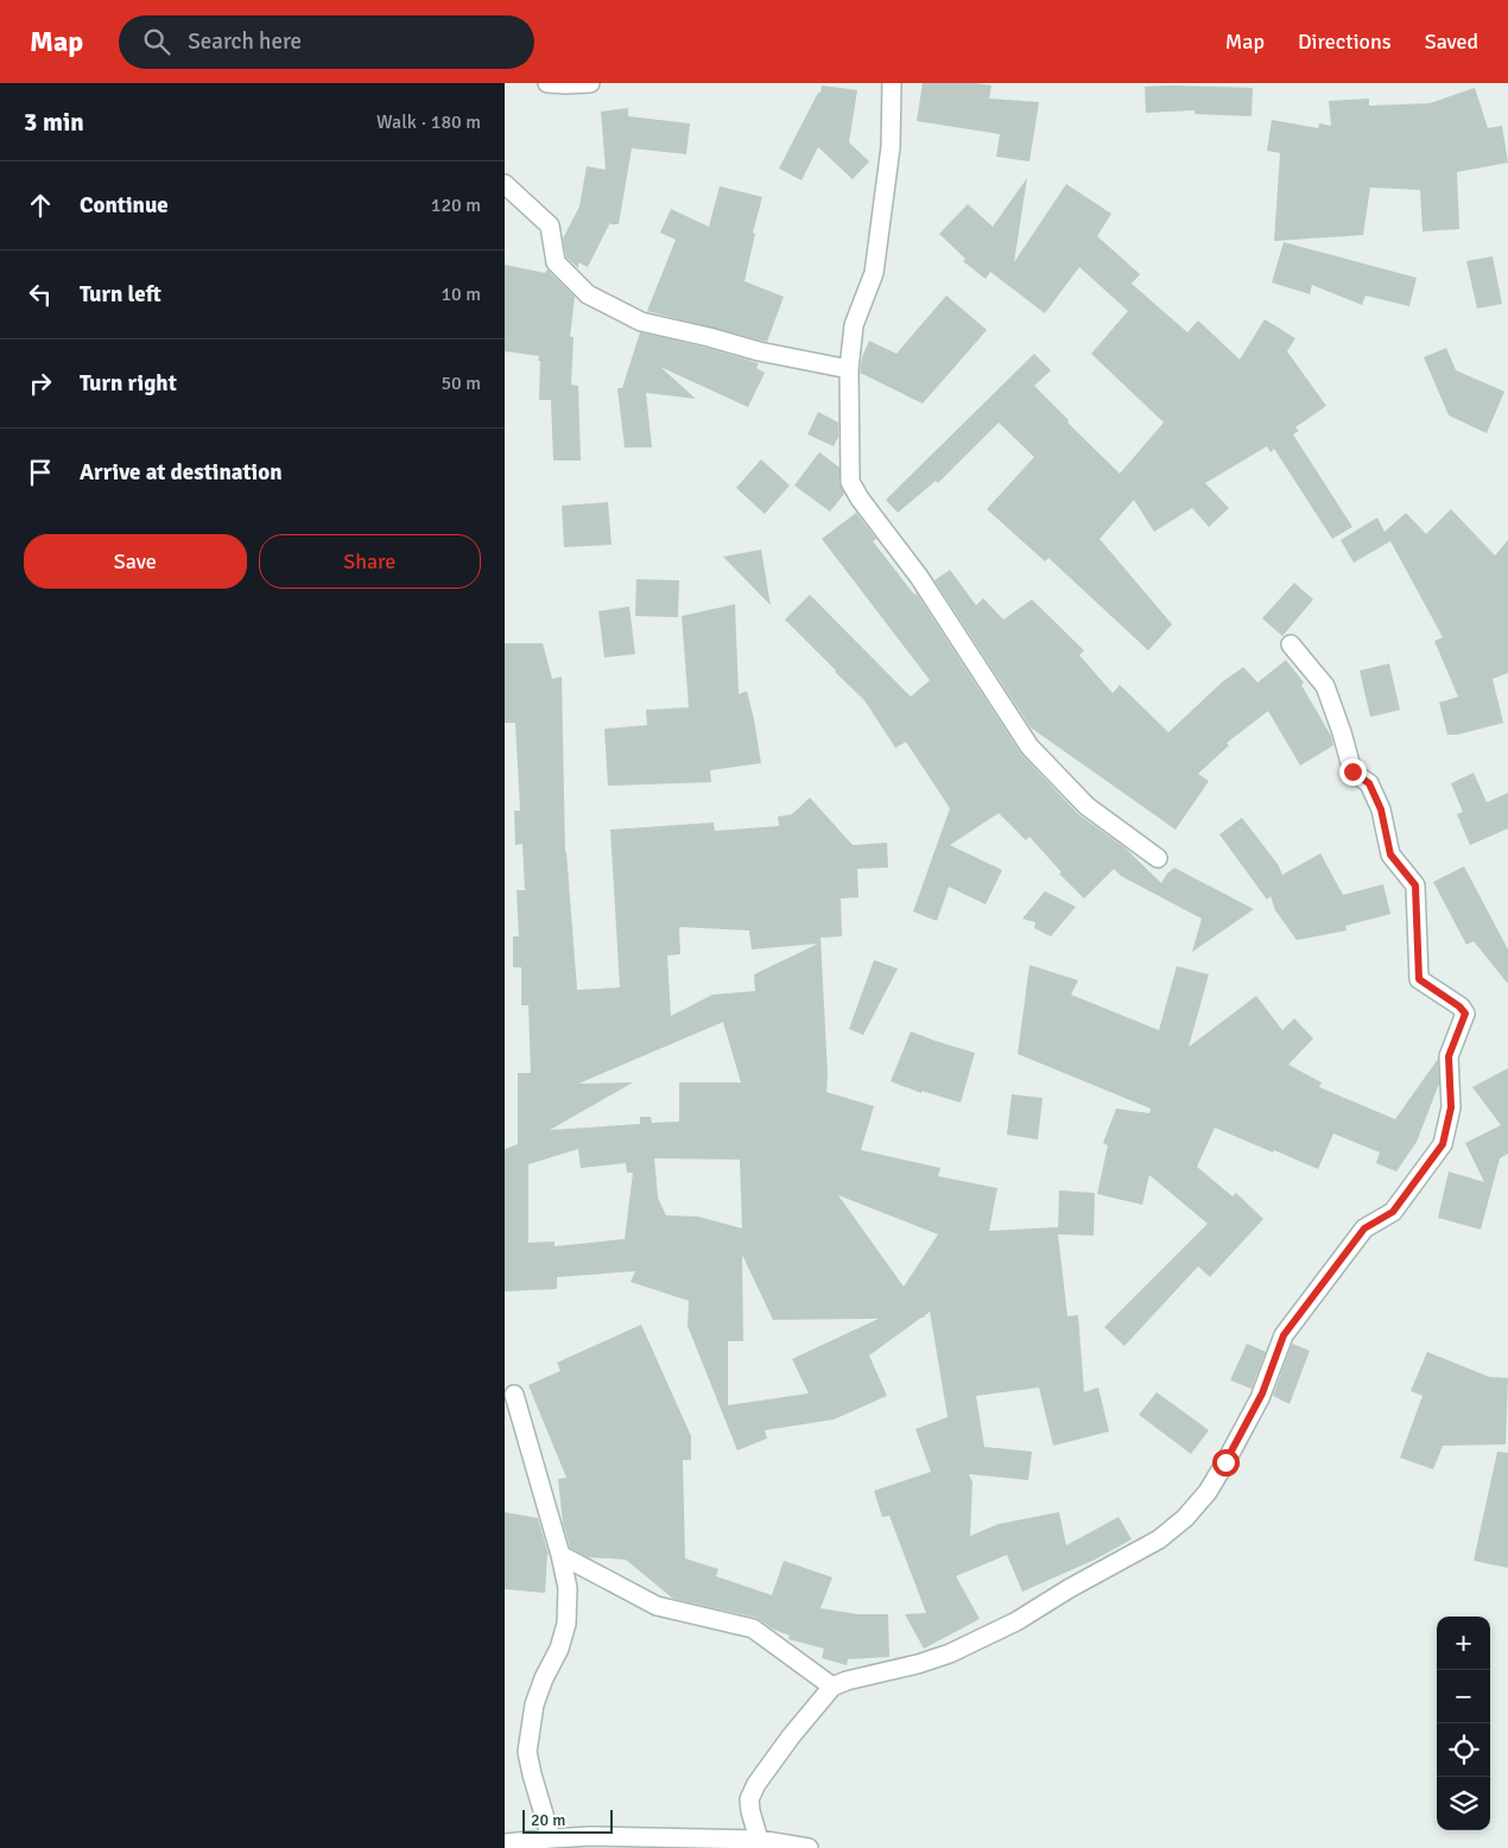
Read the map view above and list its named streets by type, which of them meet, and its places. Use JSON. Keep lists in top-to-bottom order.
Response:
{
  "scale_bar": "20 m",
  "page": {
    "header": "Map",
    "search": "Search here",
    "nav": ["Map", "Directions", "Saved"],
    "heading": ["3 min", "Walk · 180 m"],
    "list": [
      ["Continue", "120 m"],
      ["Turn left", "10 m"],
      ["Turn right", "50 m"],
      "Arrive at destination"
    ],
    "buttons": ["Save", "Share"],
    "map_buttons": ["+", "−"],
    "scale": "20 m"
  }
}
